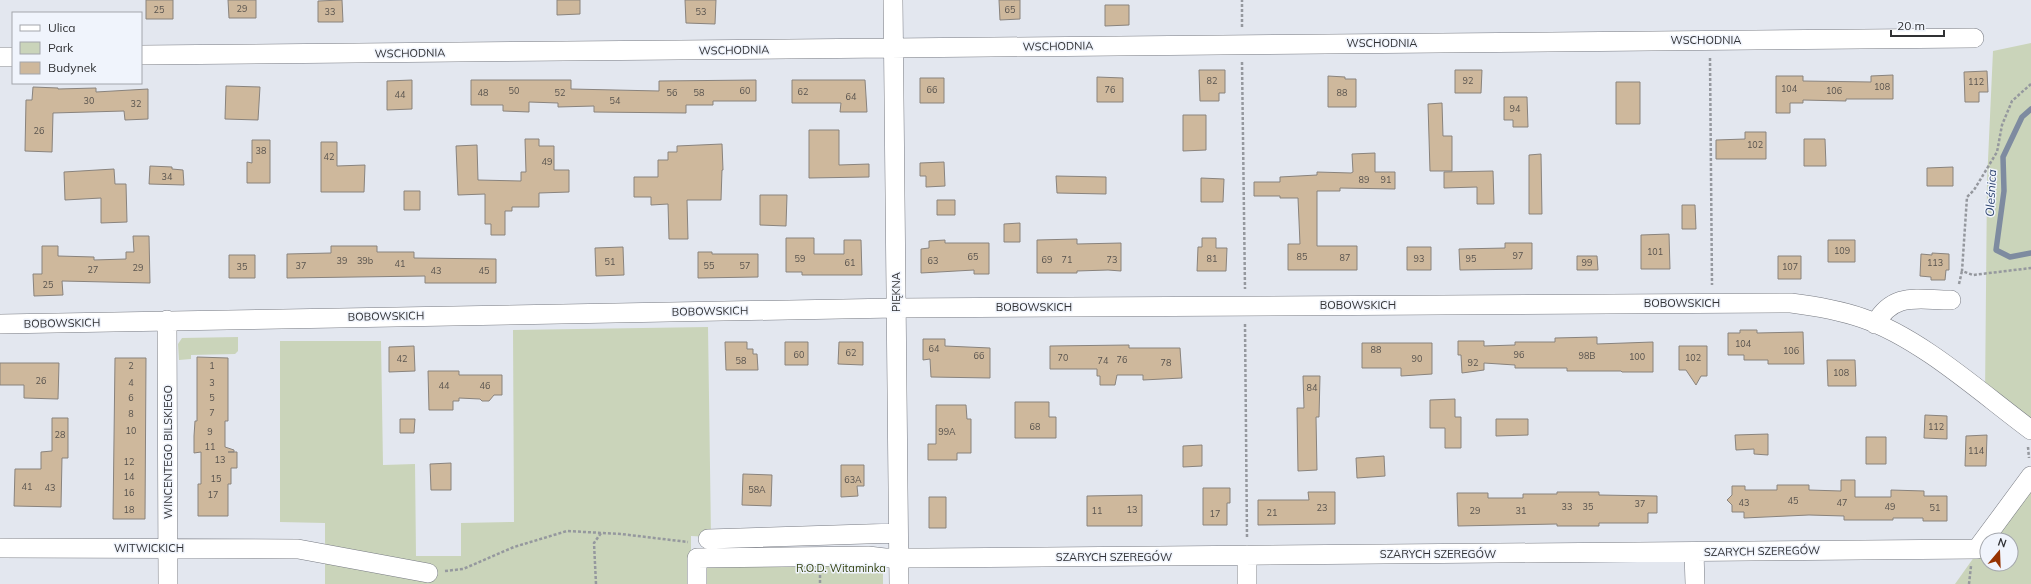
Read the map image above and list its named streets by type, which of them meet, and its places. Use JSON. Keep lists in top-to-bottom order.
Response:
{
  "streets": {
    "street": [
      "WSCHODNIA",
      "PIĘKNA",
      "BOBOWSKICH",
      "WINCENTEGO BILSKIEGO",
      "WITWICKICH",
      "SZARYCH SZEREGÓW"
    ]
  },
  "crossings": [
    ["WSCHODNIA", "PIĘKNA"],
    ["PIĘKNA", "BOBOWSKICH"],
    ["PIĘKNA", "SZARYCH SZEREGÓW"],
    ["BOBOWSKICH", "WINCENTEGO BILSKIEGO"],
    ["WINCENTEGO BILSKIEGO", "WITWICKICH"]
  ],
  "water": ["Oleśnica"],
  "parks": ["R.O.D. Witaminka"],
  "house_numbers": [
    "29",
    "25",
    "65",
    "33",
    "53",
    "82",
    "92",
    "112",
    "108",
    "104",
    "66",
    "76",
    "50",
    "60",
    "106",
    "62",
    "48",
    "52",
    "56",
    "58",
    "88",
    "44",
    "64",
    "30",
    "54",
    "32",
    "94",
    "26",
    "102",
    "38",
    "42",
    "49",
    "34",
    "89",
    "91",
    "109",
    "101",
    "97",
    "65",
    "85",
    "87",
    "59",
    "81",
    "93",
    "95",
    "69",
    "71",
    "73",
    "39",
    "39b",
    "63",
    "51",
    "61",
    "99",
    "113",
    "41",
    "37",
    "55",
    "57",
    "35",
    "107",
    "29",
    "27",
    "43",
    "45",
    "25",
    "104",
    "64",
    "88",
    "106",
    "62",
    "60",
    "96",
    "66",
    "98B",
    "100",
    "70",
    "102",
    "42",
    "90",
    "76",
    "58",
    "74",
    "78",
    "92",
    "2",
    "1",
    "108",
    "26",
    "4",
    "3",
    "44",
    "46",
    "84",
    "6",
    "5",
    "7",
    "8",
    "68",
    "112",
    "10",
    "9",
    "99A",
    "28",
    "11",
    "114",
    "13",
    "12",
    "14",
    "15",
    "63A",
    "41",
    "43",
    "58A",
    "16",
    "17",
    "45",
    "43",
    "47",
    "37",
    "33",
    "35",
    "49",
    "23",
    "51",
    "18",
    "13",
    "11",
    "29",
    "31",
    "21",
    "17"
  ],
  "legend": ["Ulica", "Park", "Budynek"],
  "scale_bar": "20 m",
  "north": "top"
}
